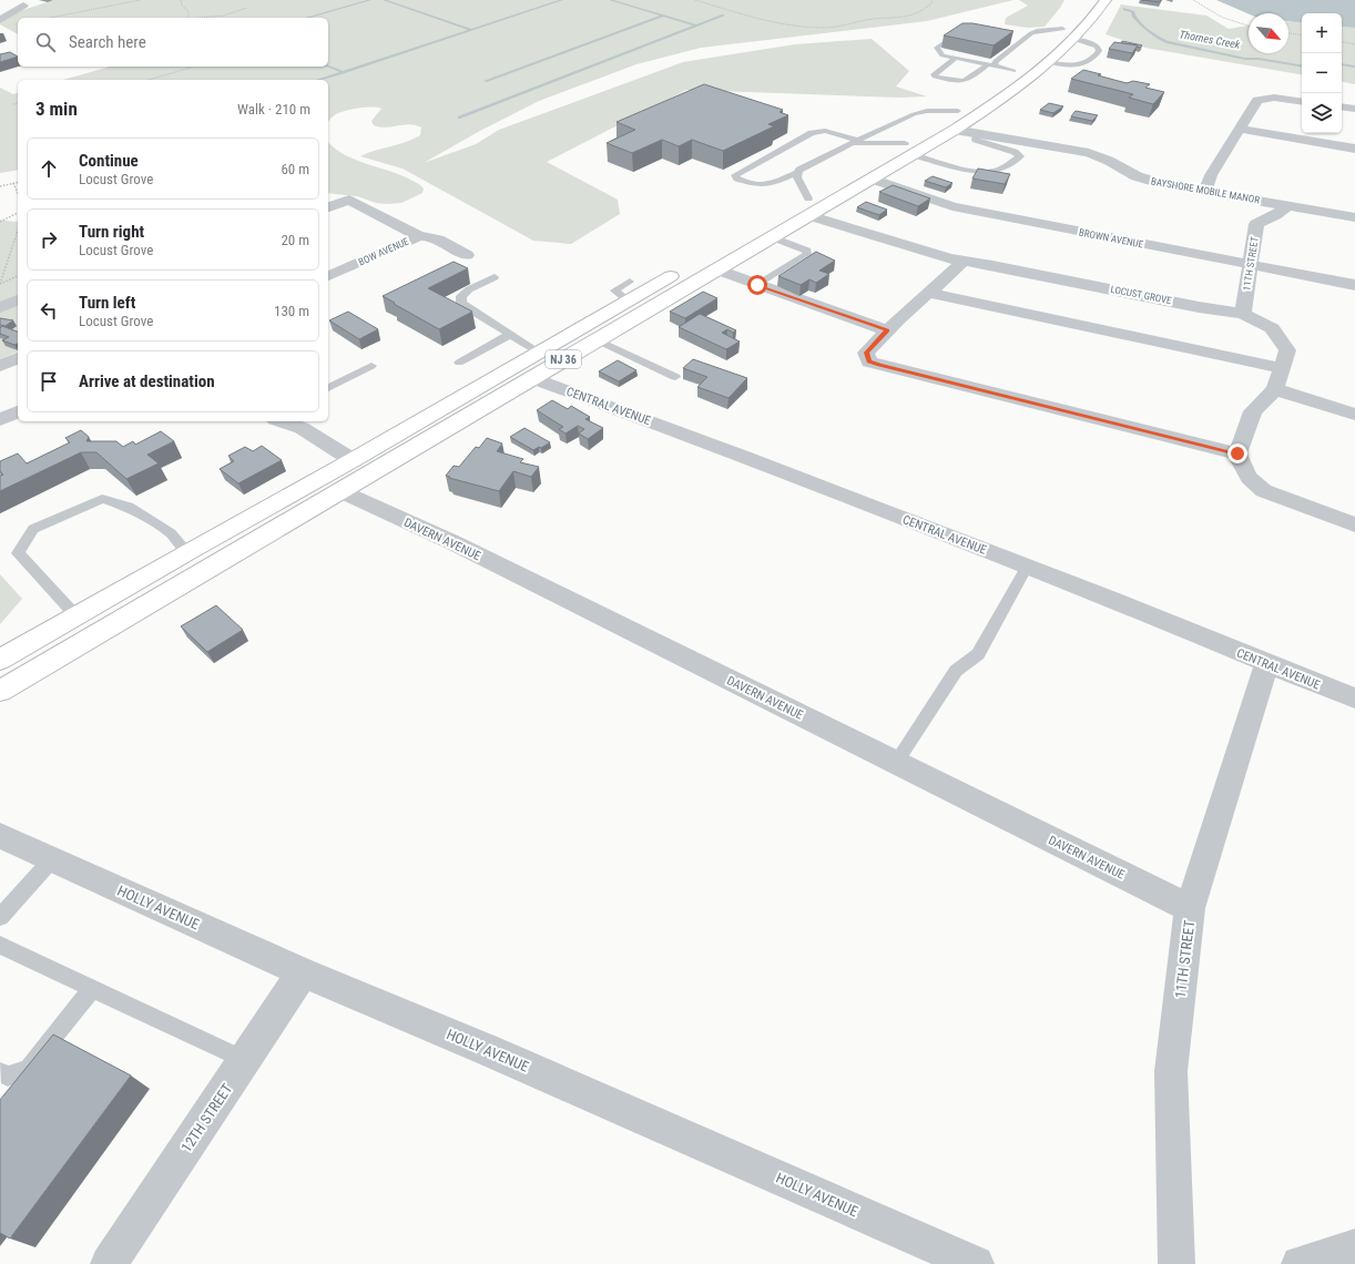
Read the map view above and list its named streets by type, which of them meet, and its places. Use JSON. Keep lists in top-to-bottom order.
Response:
{
  "streets": {
    "highway": ["NJ 36"],
    "street": [
      "BAYSHORE MOBILE MANOR",
      "BROWN AVENUE",
      "BOW AVENUE",
      "11TH STREET",
      "LOCUST GROVE",
      "CENTRAL AVENUE",
      "DAVERN AVENUE",
      "HOLLY AVENUE",
      "12TH STREET"
    ]
  },
  "crossings": [
    ["BAYSHORE MOBILE MANOR", "11TH STREET"],
    ["BAYSHORE MOBILE MANOR", "NJ 36"],
    ["BROWN AVENUE", "11TH STREET"],
    ["BROWN AVENUE", "NJ 36"],
    ["11TH STREET", "LOCUST GROVE"],
    ["11TH STREET", "CENTRAL AVENUE"],
    ["11TH STREET", "DAVERN AVENUE"],
    ["LOCUST GROVE", "NJ 36"],
    ["NJ 36", "CENTRAL AVENUE"],
    ["NJ 36", "DAVERN AVENUE"],
    ["HOLLY AVENUE", "12TH STREET"]
  ],
  "water": ["Thornes Creek"],
  "north": "bottom right",
  "page": {
    "map_buttons": ["+", "−"],
    "search": "Search here",
    "heading": ["3 min", "Walk · 210 m"],
    "list": [
      ["Continue", "Locust Grove", "60 m"],
      ["Turn right", "Locust Grove", "20 m"],
      ["Turn left", "Locust Grove", "130 m"],
      "Arrive at destination"
    ]
  }
}
